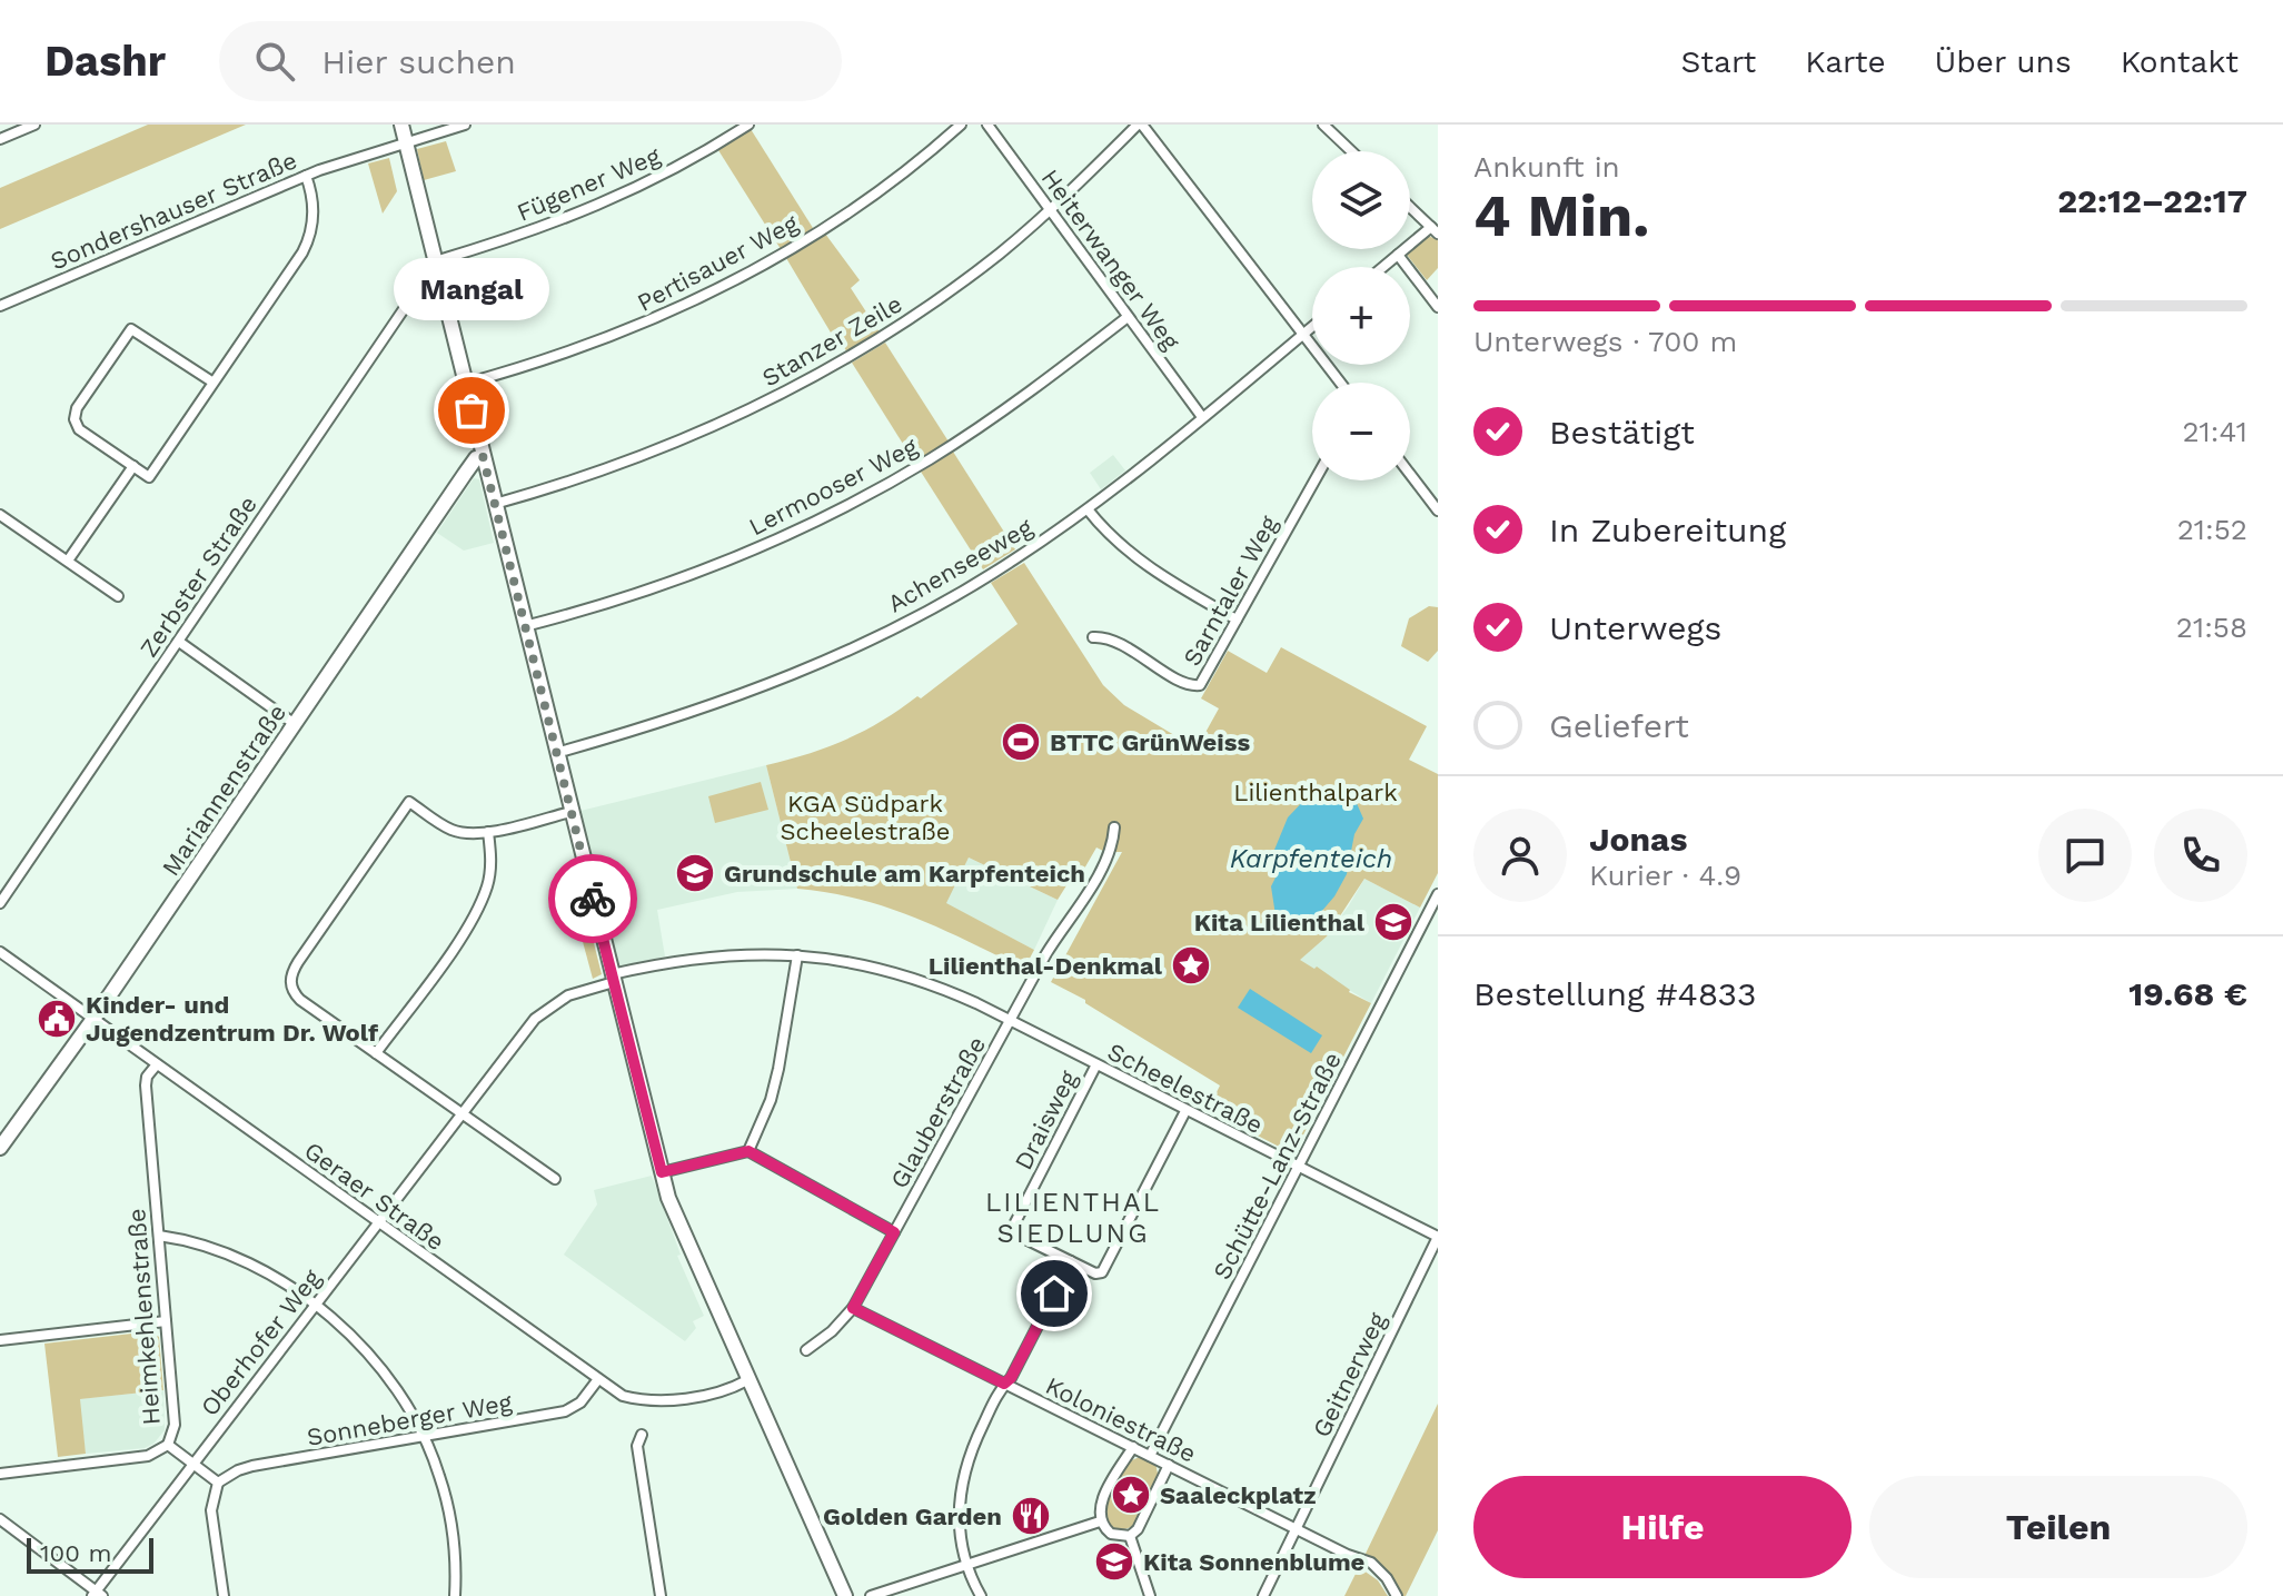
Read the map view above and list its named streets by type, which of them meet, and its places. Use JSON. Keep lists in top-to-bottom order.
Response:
{
  "streets": {
    "main road": ["Mariannenstraße"],
    "street": [
      "Fügener Weg",
      "Sondershauser Straße",
      "Heiterwanger Weg",
      "Pertisauer Weg",
      "Stanzer Zeile",
      "Lermooser Weg",
      "Achenseeweg",
      "Zerbster Straße",
      "Sarntaler Weg",
      "Scheelestraße",
      "Glauberstraße",
      "Draisweg",
      "Schütte-Lanz-Straße",
      "Geraer Straße",
      "Heimkehlenstraße",
      "Oberhofer Weg",
      "Geitnerweg",
      "Sonneberger Weg",
      "Koloniestraße"
    ]
  },
  "crossings": [
    ["Heiterwanger Weg", "Stanzer Zeile"],
    ["Heiterwanger Weg", "Lermooser Weg"],
    ["Heiterwanger Weg", "Achenseeweg"],
    ["Mariannenstraße", "Geraer Straße"],
    ["Scheelestraße", "Glauberstraße"],
    ["Scheelestraße", "Draisweg"],
    ["Scheelestraße", "Schütte-Lanz-Straße"],
    ["Scheelestraße", "Oberhofer Weg"],
    ["Scheelestraße", "Geitnerweg"],
    ["Glauberstraße", "Koloniestraße"],
    ["Schütte-Lanz-Straße", "Koloniestraße"],
    ["Geraer Straße", "Heimkehlenstraße"],
    ["Geraer Straße", "Oberhofer Weg"],
    ["Geraer Straße", "Sonneberger Weg"],
    ["Heimkehlenstraße", "Oberhofer Weg"],
    ["Heimkehlenstraße", "Sonneberger Weg"],
    ["Geitnerweg", "Koloniestraße"]
  ],
  "districts": ["LILIENTHAL SIEDLUNG"],
  "water": ["Karpfenteich"],
  "parks": ["Lilienthalpark", "KGA Südpark Scheelestraße"],
  "places": {
    "other": ["Mangal"],
    "sports": ["BTTC GrünWeiss"],
    "school or university": ["Grundschule am Karpfenteich", "Kita Lilienthal", "Kita Sonnenblume"],
    "place": ["Lilienthal-Denkmal", "Saaleckplatz"],
    "public building": ["Kinder- und Jugendzentrum Dr. Wolf"],
    "restaurant": ["Golden Garden"]
  },
  "scale_bar": "100 m",
  "page": {
    "header": "Dashr",
    "search": "Hier suchen",
    "nav": [
      "Start",
      "Karte",
      "Über uns",
      "Kontakt"
    ],
    "heading": ["4 Min.", "Ankunft in", "22:12–22:17"],
    "panel": [
      "Jonas",
      "Kurier · 4.9",
      "Bestellung #4833",
      "19.68 €"
    ],
    "map_buttons": ["+", "−"],
    "bubble": "Mangal",
    "bar": "Unterwegs · 700 m",
    "list": [
      ["Bestätigt", "21:41"],
      ["In Zubereitung", "21:52"],
      ["Unterwegs", "21:58"],
      "Geliefert"
    ],
    "buttons": ["Hilfe", "Teilen"],
    "scale": "100 m"
  }
}
